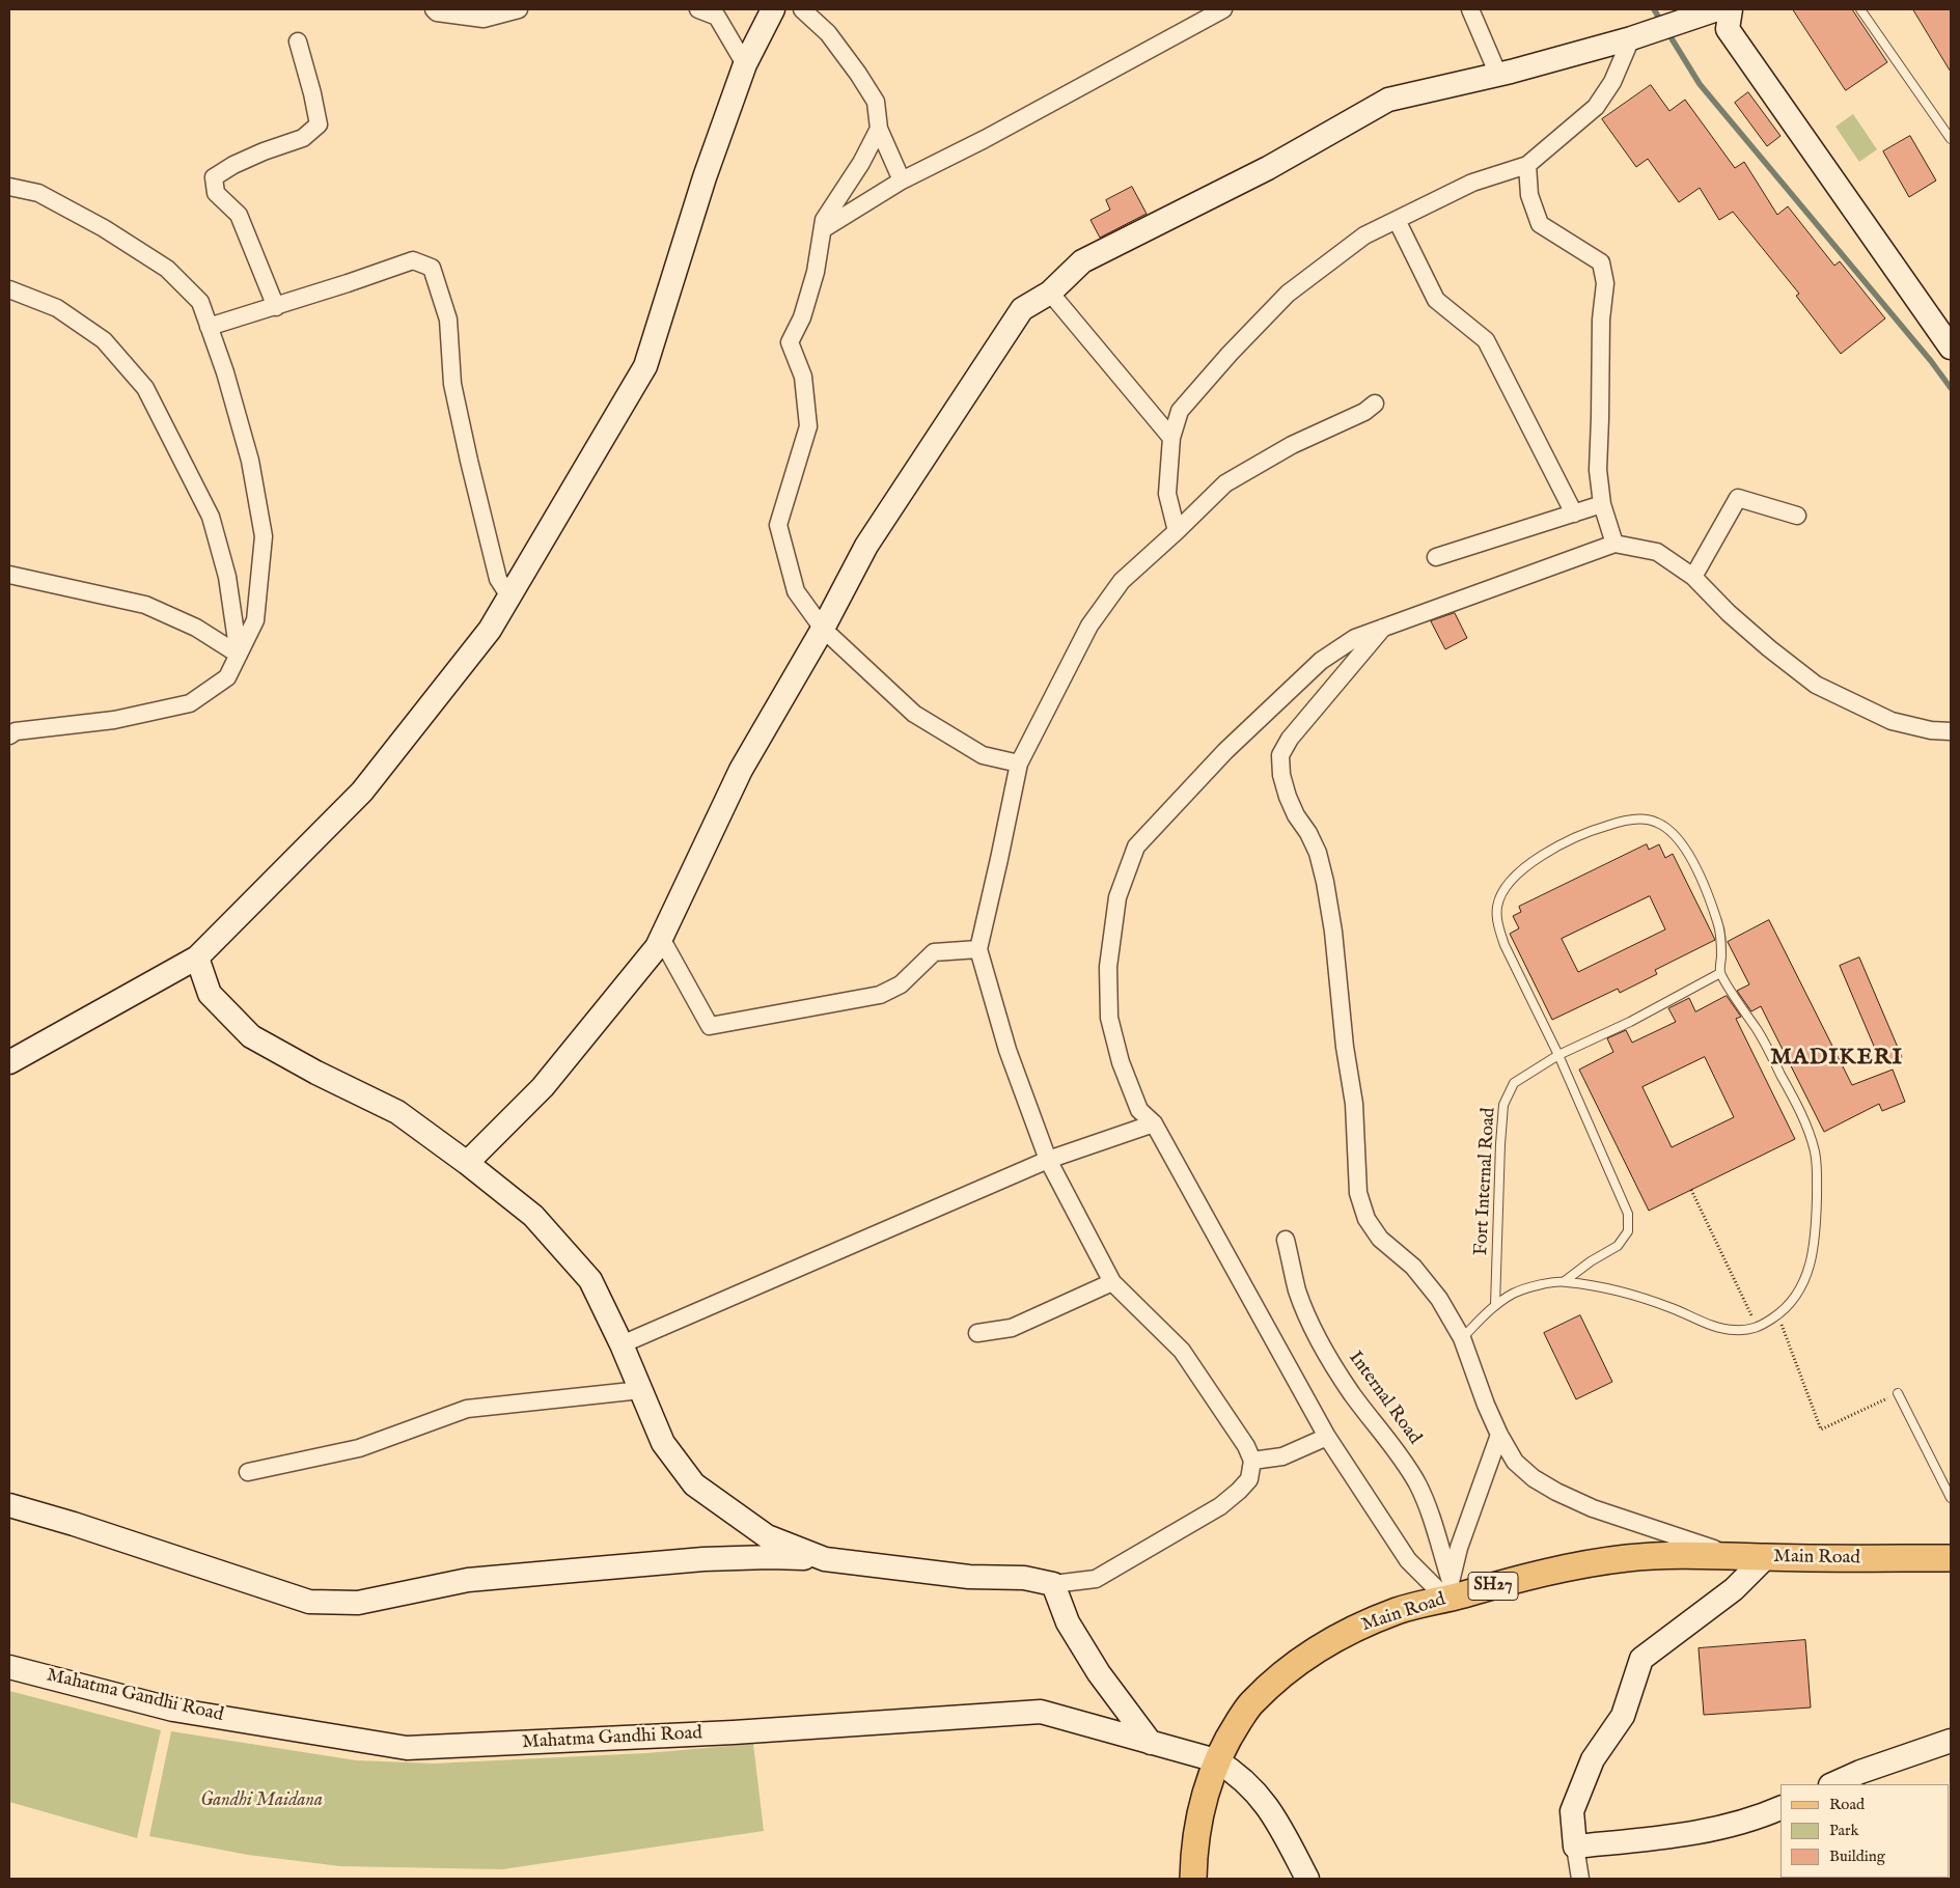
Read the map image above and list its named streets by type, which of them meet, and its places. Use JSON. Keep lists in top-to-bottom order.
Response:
{
  "streets": {
    "main road": ["Main Road", "SH27"],
    "street": ["Internal Road", "Mahatma Gandhi Road"],
    "lane": ["Fort Internal Road"]
  },
  "crossings": [
    ["Internal Road", "Main Road"],
    ["Main Road", "Mahatma Gandhi Road"]
  ],
  "districts": ["MADIKERI"],
  "parks": ["Gandhi Maidana"],
  "legend": ["Road", "Park", "Building"]
}
